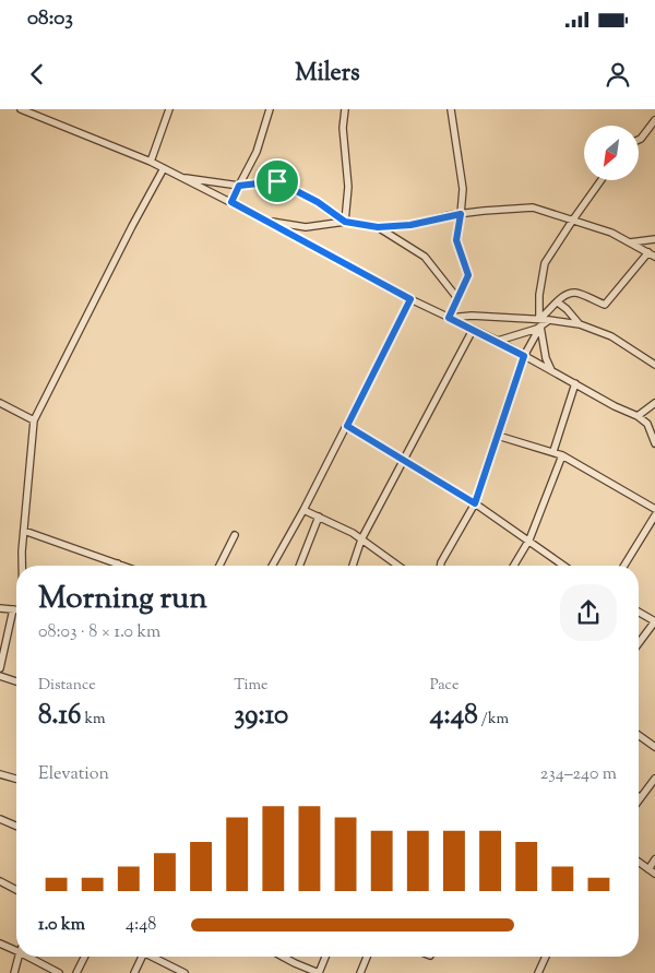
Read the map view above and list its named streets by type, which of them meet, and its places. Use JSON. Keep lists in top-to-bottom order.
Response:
{
  "north": "bottom left",
  "page": {
    "status": "08:03",
    "header": "Milers",
    "heading": ["Morning run", "08:03 · 8 × 1.0 km"],
    "stats": [
      ["Distance", "8.16 km"],
      ["Time", "39:10"],
      ["Pace", "4:48 /km"]
    ],
    "chart": ["Elevation", "234–240 m"],
    "list": [
      {
        "name": "1.0 km",
        "note": "4:48"
      }
    ]
  }
}
